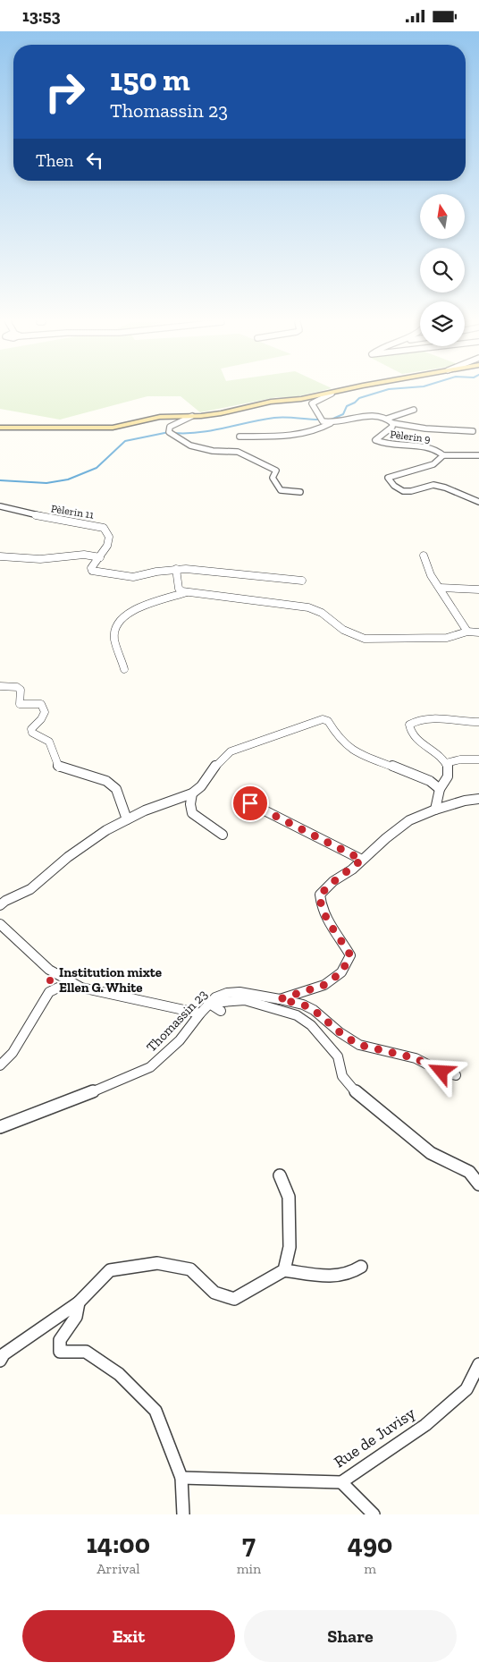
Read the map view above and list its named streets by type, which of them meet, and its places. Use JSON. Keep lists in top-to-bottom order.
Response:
{
  "streets": {
    "street": [
      "Pèlerin 9",
      "Pèlerin 11",
      "Thomassin 23",
      "Rue de Juvisy"
    ]
  },
  "places": ["Institution mixte Ellen G. White"],
  "north": "top",
  "page": {
    "status": "13:53",
    "turn": ["150 m", "Thomassin 23"],
    "then": "Then",
    "eta": [
      "14:00",
      "Arrival",
      "7",
      "min",
      "490",
      "m"
    ],
    "buttons": ["Exit", "Share"]
  }
}
